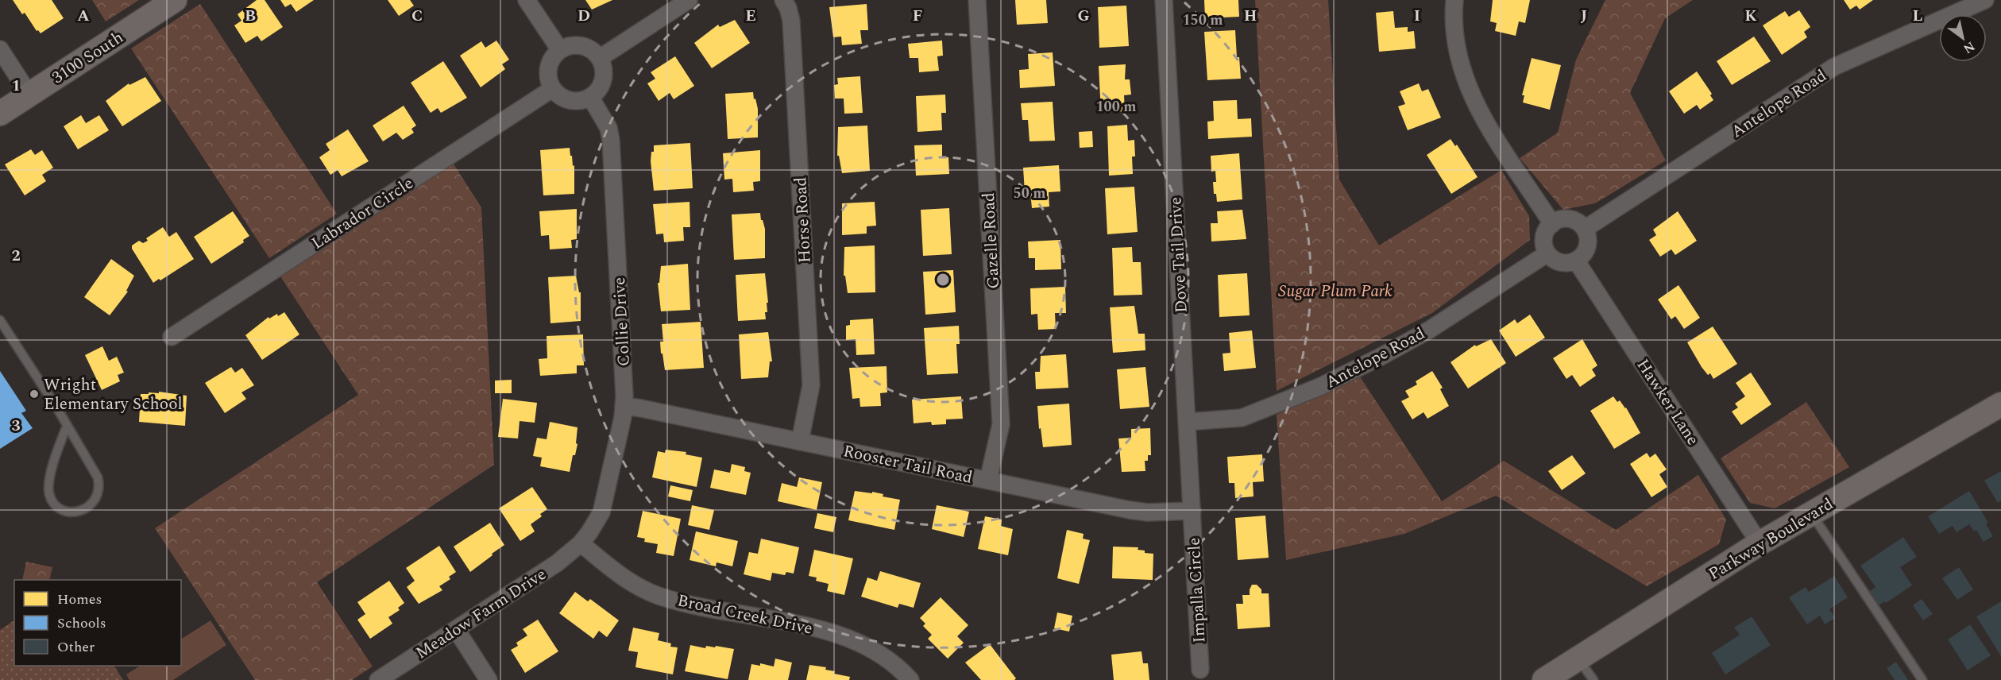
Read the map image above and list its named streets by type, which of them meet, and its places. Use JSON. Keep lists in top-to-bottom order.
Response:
{
  "streets": {
    "street": [
      "3100 South",
      "Antelope Road",
      "Labrador Circle",
      "Horse Road",
      "Gazelle Road",
      "Dove Tail Drive",
      "Collie Drive",
      "Hawker Lane",
      "Rooster Tail Road",
      "Parkway Boulevard",
      "Impalla Circle",
      "Meadow Farm Drive",
      "Broad Creek Drive"
    ]
  },
  "crossings": [
    ["Antelope Road", "Dove Tail Drive"],
    ["Antelope Road", "Hawker Lane"],
    ["Labrador Circle", "Collie Drive"],
    ["Horse Road", "Rooster Tail Road"],
    ["Gazelle Road", "Rooster Tail Road"],
    ["Dove Tail Drive", "Rooster Tail Road"],
    ["Dove Tail Drive", "Impalla Circle"],
    ["Collie Drive", "Rooster Tail Road"],
    ["Collie Drive", "Meadow Farm Drive"],
    ["Collie Drive", "Broad Creek Drive"],
    ["Hawker Lane", "Parkway Boulevard"],
    ["Rooster Tail Road", "Impalla Circle"],
    ["Meadow Farm Drive", "Broad Creek Drive"]
  ],
  "parks": ["Sugar Plum Park"],
  "places": ["Wright Elementary School"],
  "legend": ["Homes", "Schools", "Other"],
  "north": "bottom right",
  "grid": {
    "columns": [
      "A",
      "B",
      "C",
      "D",
      "E",
      "F",
      "G",
      "H",
      "I",
      "J",
      "K",
      "L"
    ],
    "rows": ["1", "2", "3"]
  },
  "rings": ["150 m", "100 m", "50 m"]
}
